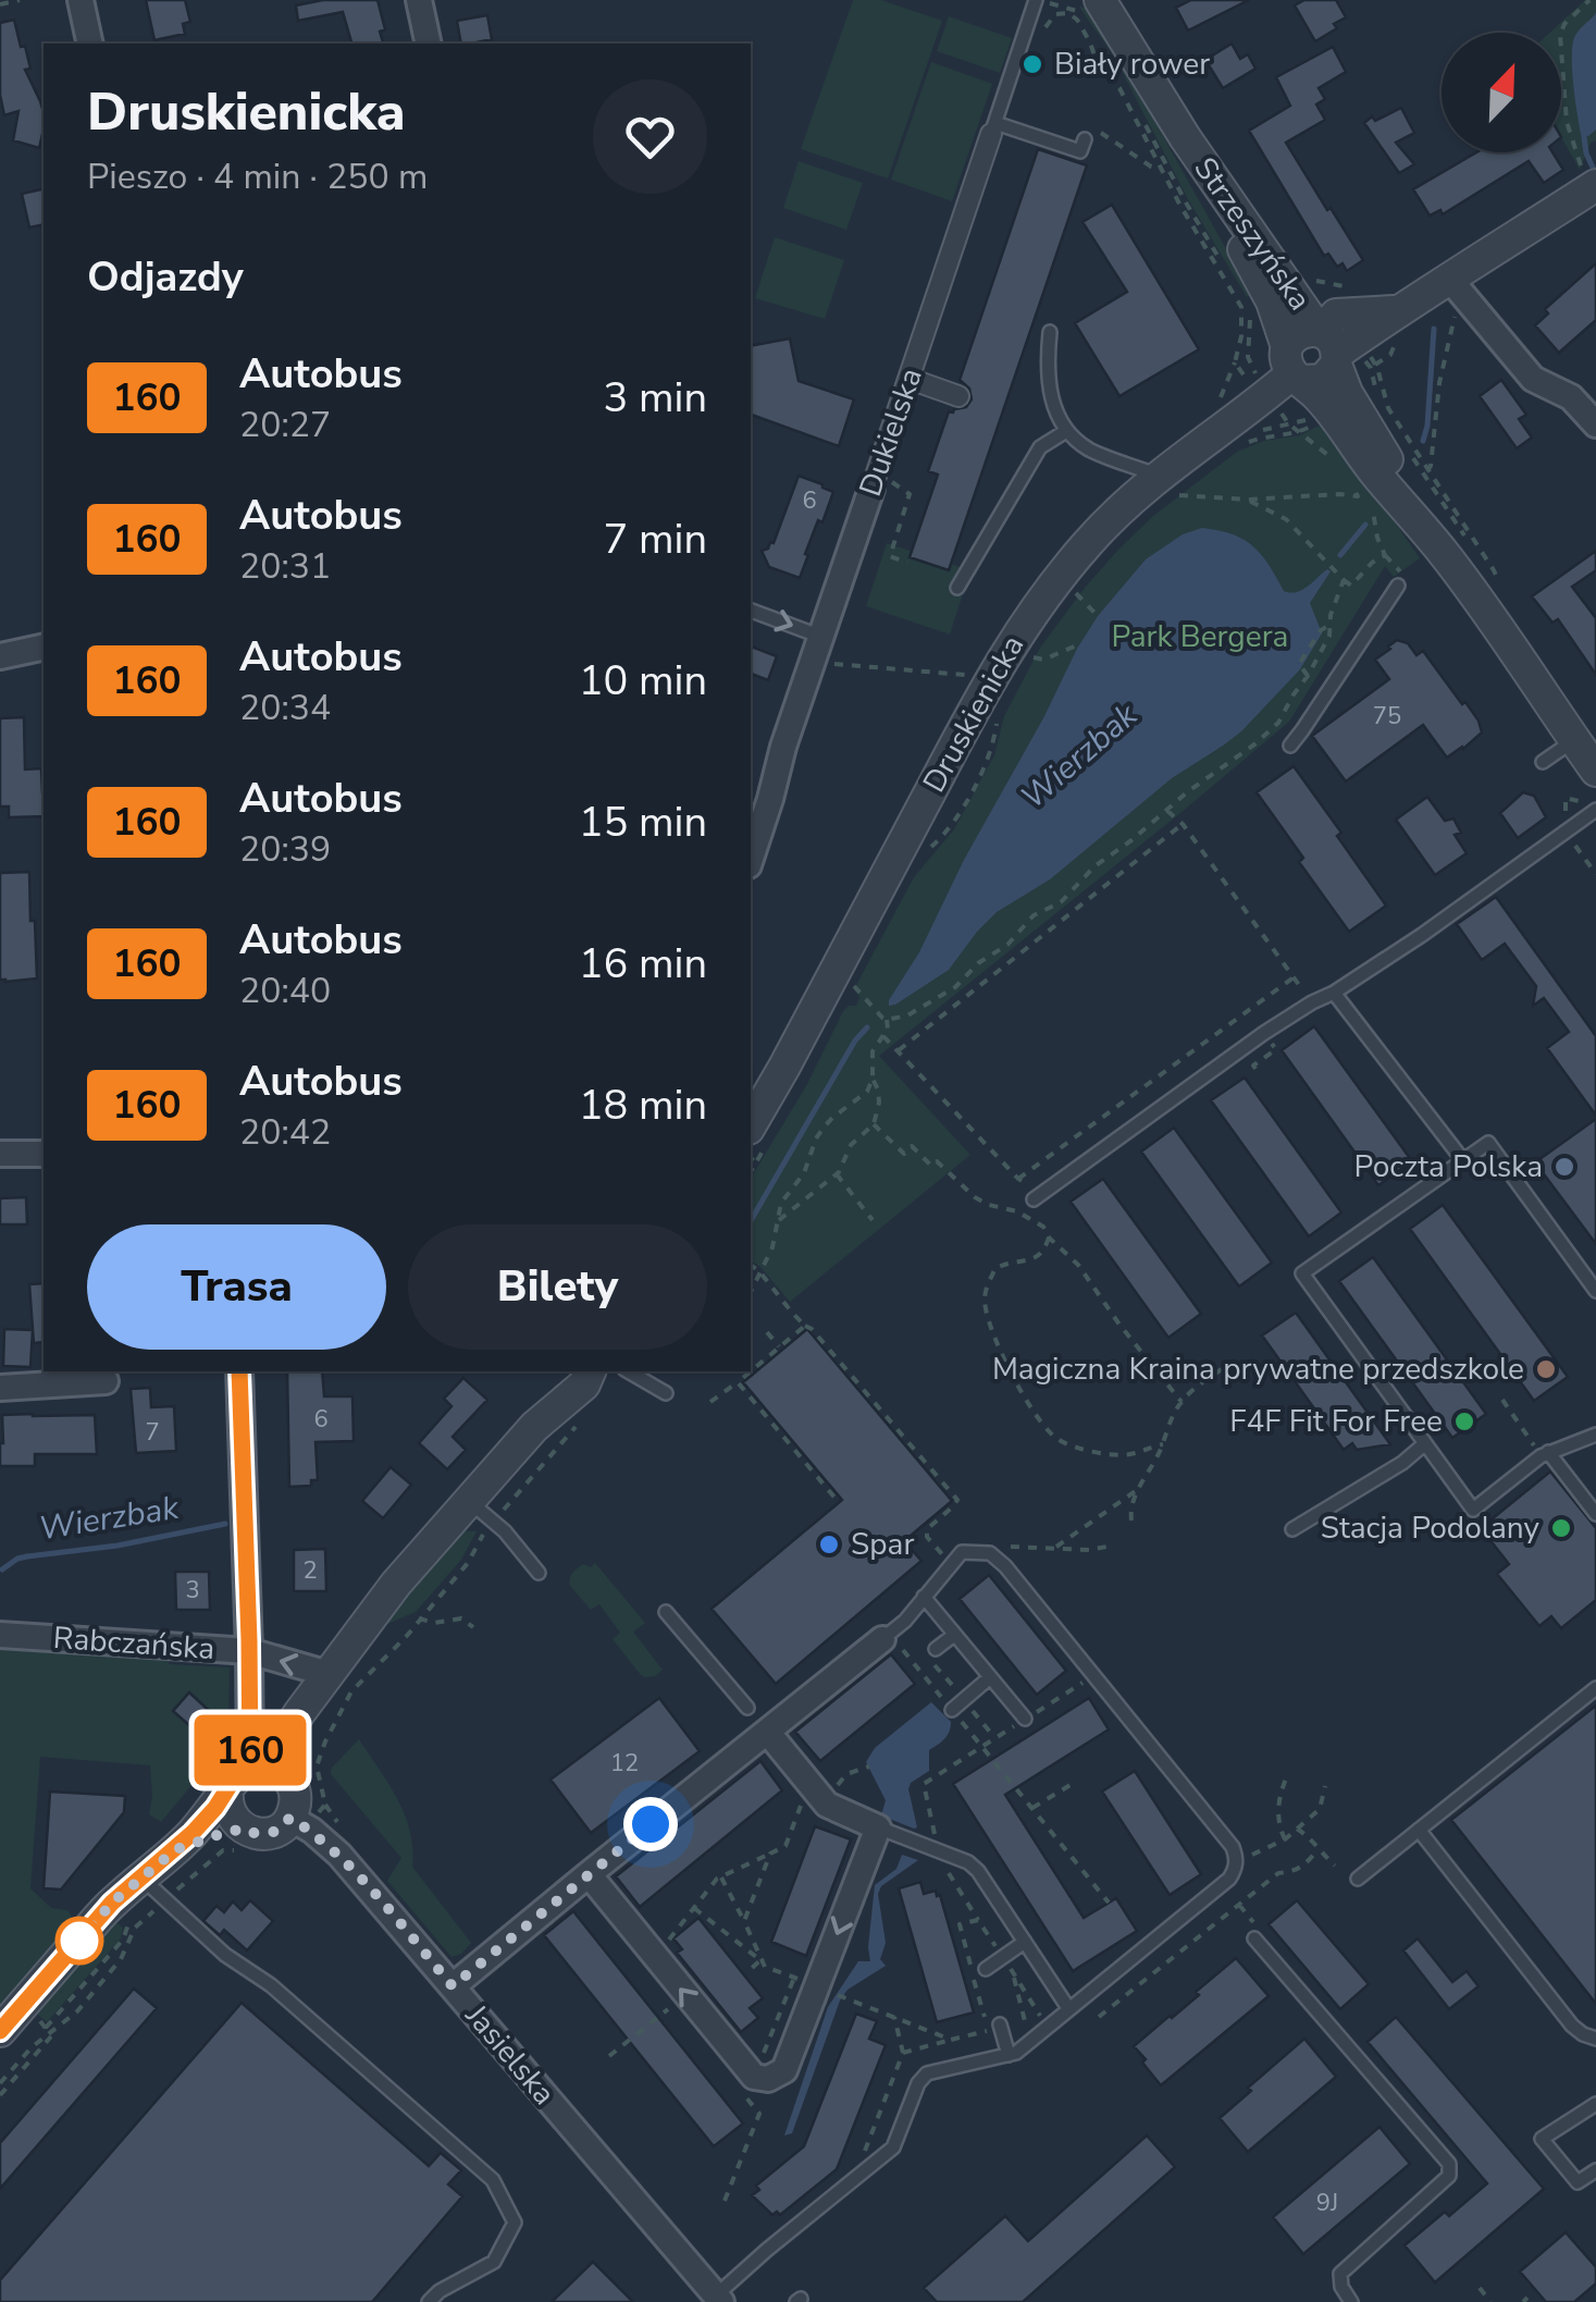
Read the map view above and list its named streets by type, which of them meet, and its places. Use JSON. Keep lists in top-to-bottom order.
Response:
{
  "streets": {
    "street": [
      "Strzeszyńska",
      "Dukielska",
      "Druskienicka",
      "Rabczańska",
      "Jasielska"
    ]
  },
  "crossings": [
    ["Strzeszyńska", "Druskienicka"]
  ],
  "water": ["Wierzbak"],
  "parks": ["Park Bergera"],
  "places": [
    "Biały rower",
    "Poczta Polska",
    "Magiczna Kraina prywatne przedszkole",
    "F4F Fit For Free",
    "Stacja Podolany",
    "Spar"
  ],
  "lines": ["bus line 160"],
  "house_numbers": [
    "6",
    "75",
    "6",
    "7",
    "2",
    "3",
    "12",
    "9J"
  ],
  "north": "top right",
  "page": {
    "on_map": "160",
    "heading": [
      ["Druskienicka", "Pieszo · 4 min · 250 m"],
      "Odjazdy"
    ],
    "list": [
      {
        "mark": "160",
        "name": "Autobus",
        "note": "20:27",
        "value": "3 min"
      },
      {
        "mark": "160",
        "name": "Autobus",
        "note": "20:31",
        "value": "7 min"
      },
      {
        "mark": "160",
        "name": "Autobus",
        "note": "20:34",
        "value": "10 min"
      },
      {
        "mark": "160",
        "name": "Autobus",
        "note": "20:39",
        "value": "15 min"
      },
      {
        "mark": "160",
        "name": "Autobus",
        "note": "20:40",
        "value": "16 min"
      },
      {
        "mark": "160",
        "name": "Autobus",
        "note": "20:42",
        "value": "18 min"
      }
    ],
    "buttons": ["Trasa", "Bilety"]
  }
}
